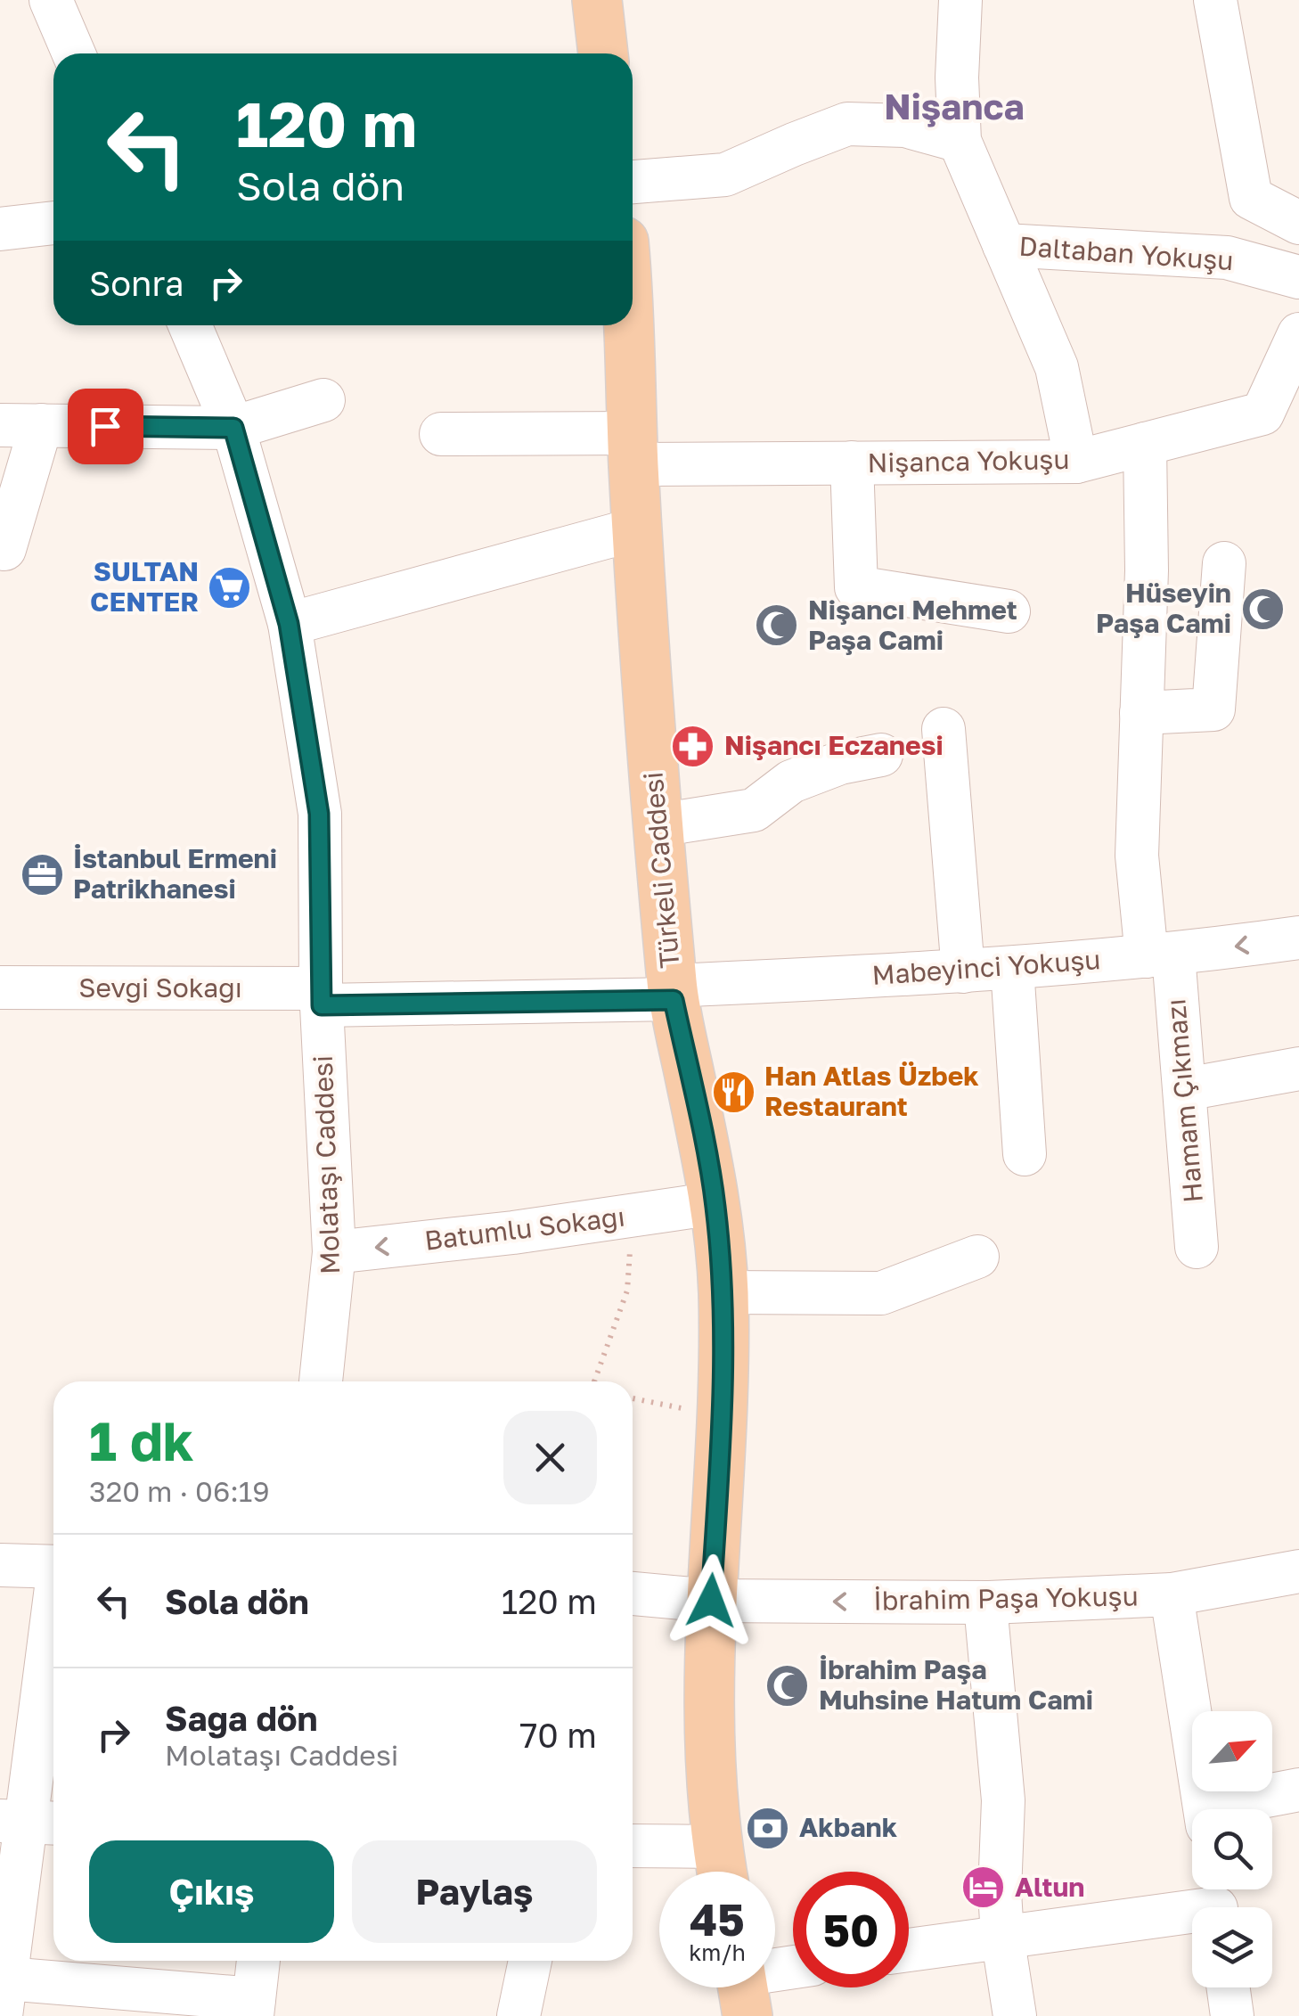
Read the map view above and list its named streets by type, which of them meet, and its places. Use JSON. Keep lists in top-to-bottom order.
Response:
{
  "streets": {
    "main road": ["Türkeli Caddesi"],
    "street": [
      "Daltaban Yokuşu",
      "Nişanca Yokuşu",
      "Mabeyinci Yokuşu",
      "Sevgi Sokağı",
      "Hamam Çıkmazı",
      "Molataşı Caddesi",
      "Batumlu Sokağı",
      "İbrahim Paşa Yokuşu"
    ]
  },
  "crossings": [
    ["Nişanca Yokuşu", "Türkeli Caddesi"],
    ["Nişanca Yokuşu", "Hamam Çıkmazı"],
    ["Türkeli Caddesi", "Mabeyinci Yokuşu"],
    ["Türkeli Caddesi", "Batumlu Sokağı"],
    ["Türkeli Caddesi", "İbrahim Paşa Yokuşu"],
    ["Mabeyinci Yokuşu", "Sevgi Sokağı"],
    ["Mabeyinci Yokuşu", "Hamam Çıkmazı"],
    ["Mabeyinci Yokuşu", "Molataşı Caddesi"],
    ["Sevgi Sokağı", "Molataşı Caddesi"],
    ["Molataşı Caddesi", "Batumlu Sokağı"]
  ],
  "one_way": ["Batumlu Sokağı"],
  "districts": ["Nişanca"],
  "places": {
    "supermarket": ["SULTAN CENTER"],
    "mosque": ["Hüseyin Paşa Cami", "Nişancı Mehmet Paşa Cami", "İbrahim Paşa Muhsine Hatum Cami"],
    "pharmacy": ["Nişancı Eczanesi"],
    "office": ["İstanbul Ermeni Patrikhanesi"],
    "restaurant": ["Han Atlas Üzbek Restaurant"],
    "bank": ["Akbank"],
    "hotel": ["Altun"]
  },
  "north": "top right",
  "page": {
    "turn": ["120 m", "Sola dön"],
    "then": "Sonra",
    "heading": ["1 dk", "320 m · 06:19"],
    "list": [
      {
        "name": "Sola dön",
        "value": "120 m"
      },
      {
        "name": "Sağa dön",
        "note": "Molataşı Caddesi",
        "value": "70 m"
      }
    ],
    "buttons": ["Çıkış", "Paylaş"],
    "speed": "45 km/h",
    "limit": "50"
  }
}
